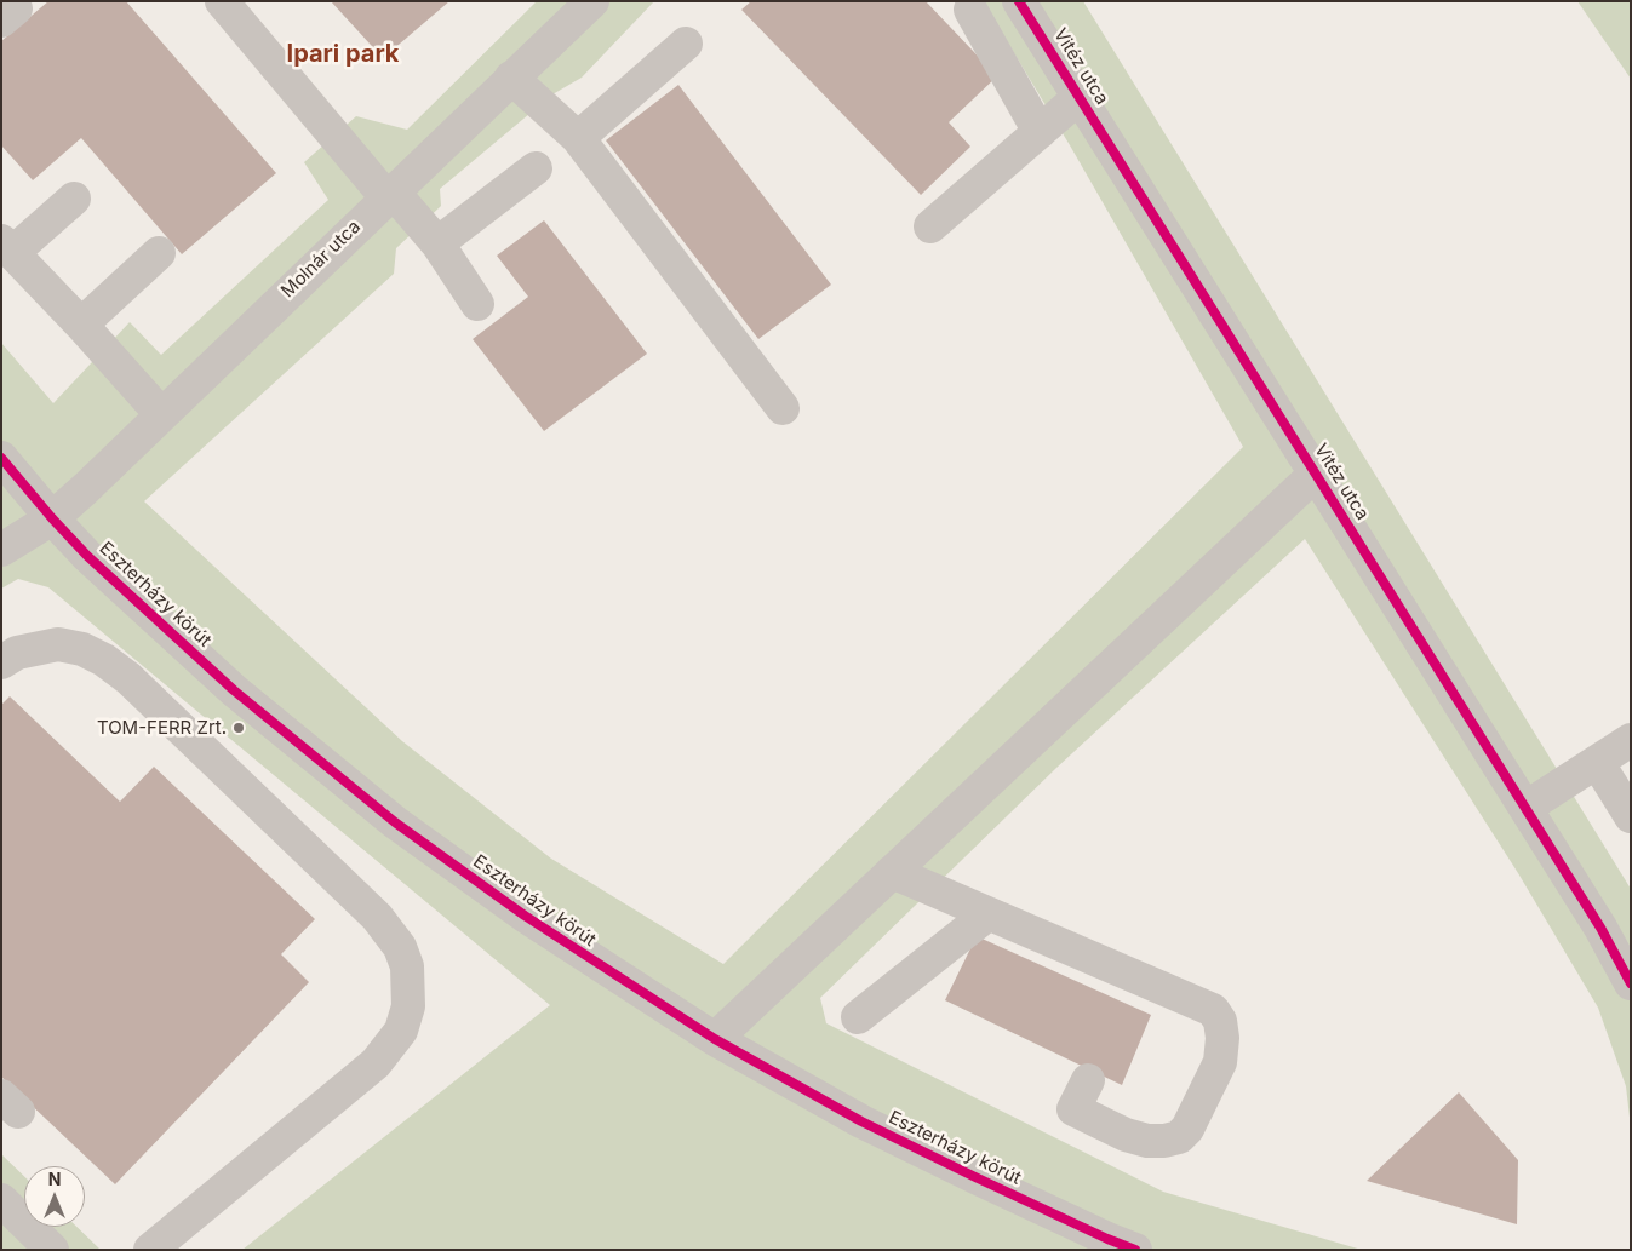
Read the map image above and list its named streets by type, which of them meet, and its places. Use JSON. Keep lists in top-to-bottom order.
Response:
{
  "streets": {
    "street": ["Vitéz utca", "Molnár utca", "Eszterházy körút"]
  },
  "crossings": [
    ["Molnár utca", "Eszterházy körút"]
  ],
  "districts": ["Ipari park"],
  "places": ["TOM-FERR Zrt."],
  "north": "top"
}
